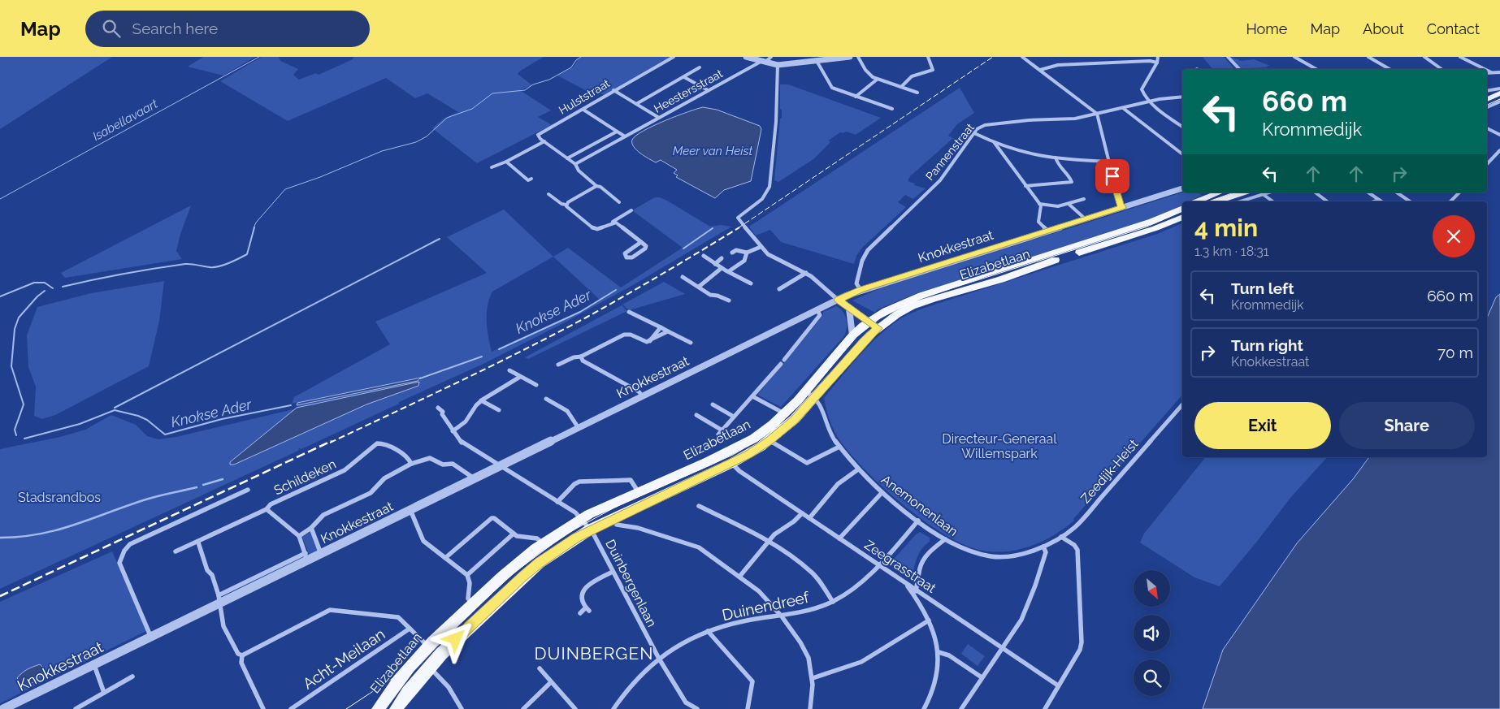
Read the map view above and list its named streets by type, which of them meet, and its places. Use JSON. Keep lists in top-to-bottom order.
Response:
{
  "streets": {
    "main road": ["Elizabetlaan"],
    "street": [
      "Heestersstraat",
      "Hulststraat",
      "Pannenstraat",
      "Knokkestraat",
      "Zeedijk-Heist",
      "Schildeken",
      "Anemonenlaan",
      "Zeegrasstraat",
      "Duinbergenlaan",
      "Duinendreef",
      "Acht-Meilaan"
    ]
  },
  "crossings": [
    ["Pannenstraat", "Knokkestraat"],
    ["Knokkestraat", "Schildeken"],
    ["Knokkestraat", "Duinbergenlaan"],
    ["Elizabetlaan", "Anemonenlaan"],
    ["Elizabetlaan", "Zeegrasstraat"],
    ["Elizabetlaan", "Duinbergenlaan"],
    ["Elizabetlaan", "Acht-Meilaan"],
    ["Zeedijk-Heist", "Anemonenlaan"],
    ["Anemonenlaan", "Duinendreef"],
    ["Zeegrasstraat", "Duinendreef"],
    ["Duinbergenlaan", "Duinendreef"]
  ],
  "districts": ["DUINBERGEN"],
  "water": ["Isabellavaart", "Meer van Heist", "Knokse Ader"],
  "parks": ["Directeur-Generaal Willemspark", "Stadsrandbos"],
  "north": "bottom right",
  "page": {
    "header": "Map",
    "search": "Search here",
    "nav": [
      "Home",
      "Map",
      "About",
      "Contact"
    ],
    "turn": ["660 m", "Krommedijk"],
    "heading": ["4 min", "1.3 km · 18:31"],
    "list": [
      {
        "name": "Turn left",
        "note": "Krommedijk",
        "value": "660 m"
      },
      {
        "name": "Turn right",
        "note": "Knokkestraat",
        "value": "70 m"
      }
    ],
    "buttons": ["Exit", "Share"]
  }
}
